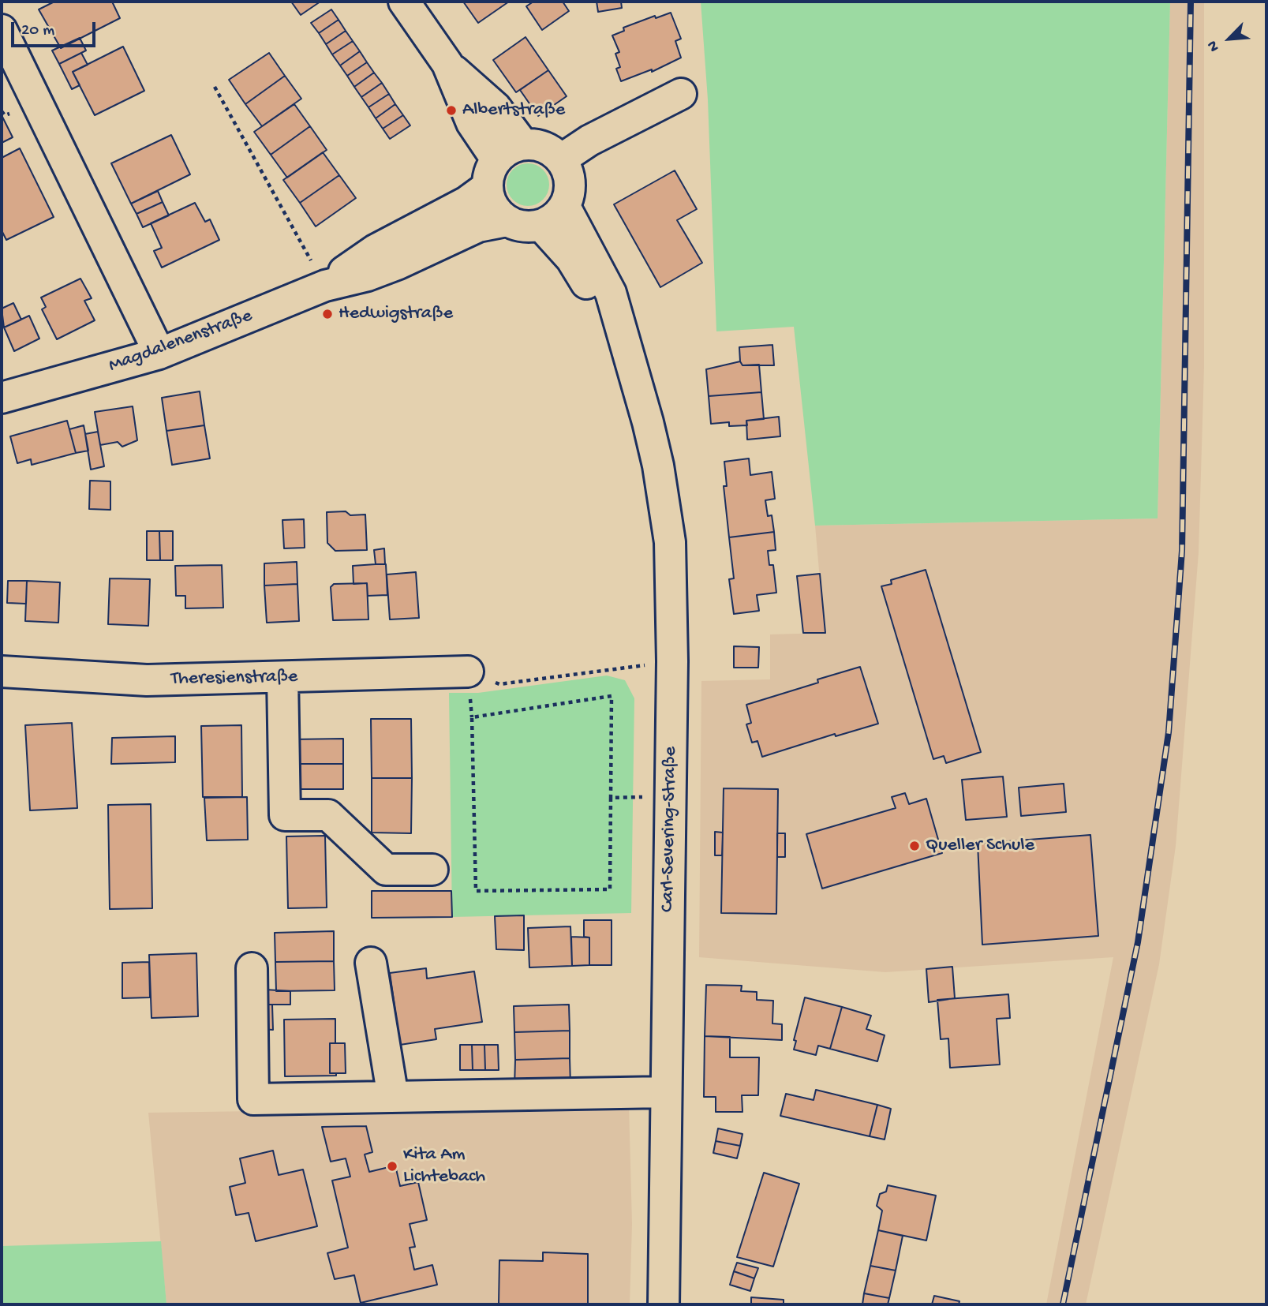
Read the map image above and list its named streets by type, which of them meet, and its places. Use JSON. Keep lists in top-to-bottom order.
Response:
{
  "streets": {
    "street": ["Magdalenenstraße", "Theresienstraße", "Carl-Severing-Straße"]
  },
  "crossings": [
    ["Magdalenenstraße", "Carl-Severing-Straße"]
  ],
  "places": [
    "Albertstraße",
    "Hedwigstraße",
    "Queller Schule",
    "Kita Am Lichtebach"
  ],
  "scale_bar": "20 m",
  "north": "bottom left"
}
